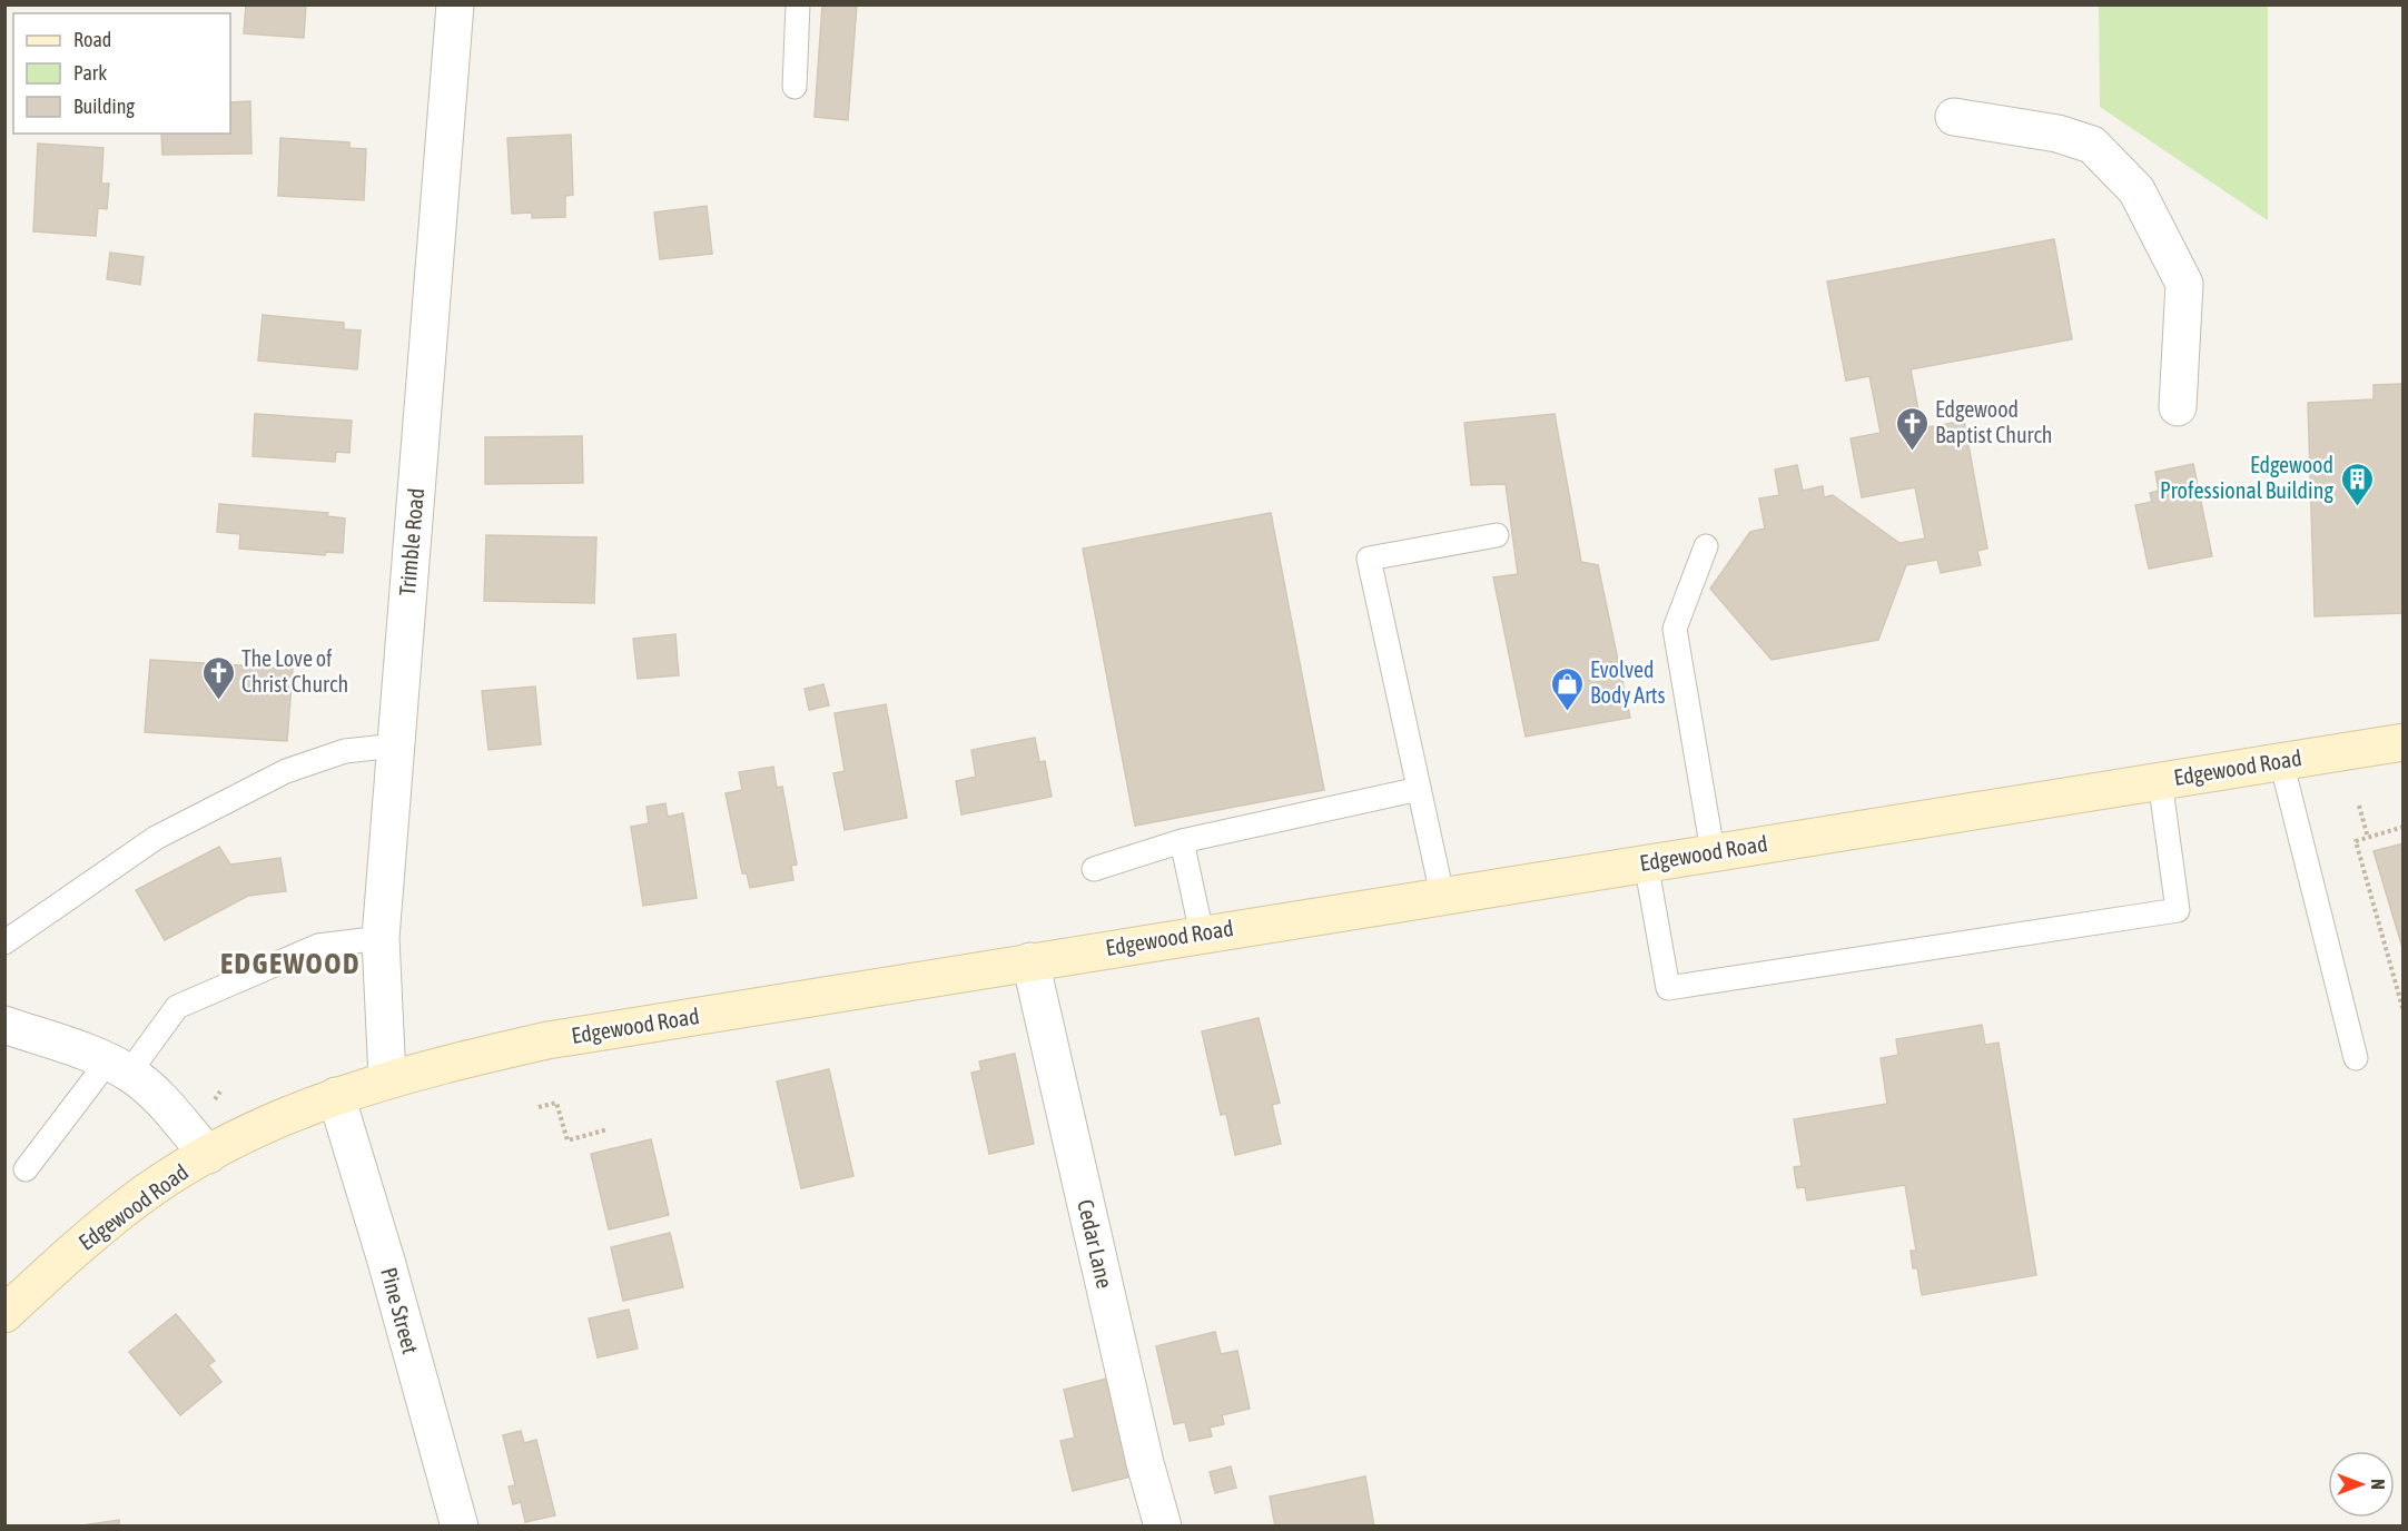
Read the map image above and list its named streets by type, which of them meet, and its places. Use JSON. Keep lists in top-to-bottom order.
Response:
{
  "streets": {
    "main road": ["Edgewood Road"],
    "street": ["Trimble Road", "Cedar Lane", "Pine Street"]
  },
  "crossings": [
    ["Trimble Road", "Edgewood Road"],
    ["Edgewood Road", "Cedar Lane"],
    ["Edgewood Road", "Pine Street"]
  ],
  "districts": ["EDGEWOOD"],
  "places": {
    "church": ["Edgewood Baptist Church", "The Love of Christ Church"],
    "building": ["Edgewood Professional Building"],
    "shop": ["Evolved Body Arts"]
  },
  "legend": ["Road", "Park", "Building"],
  "north": "right"
}
